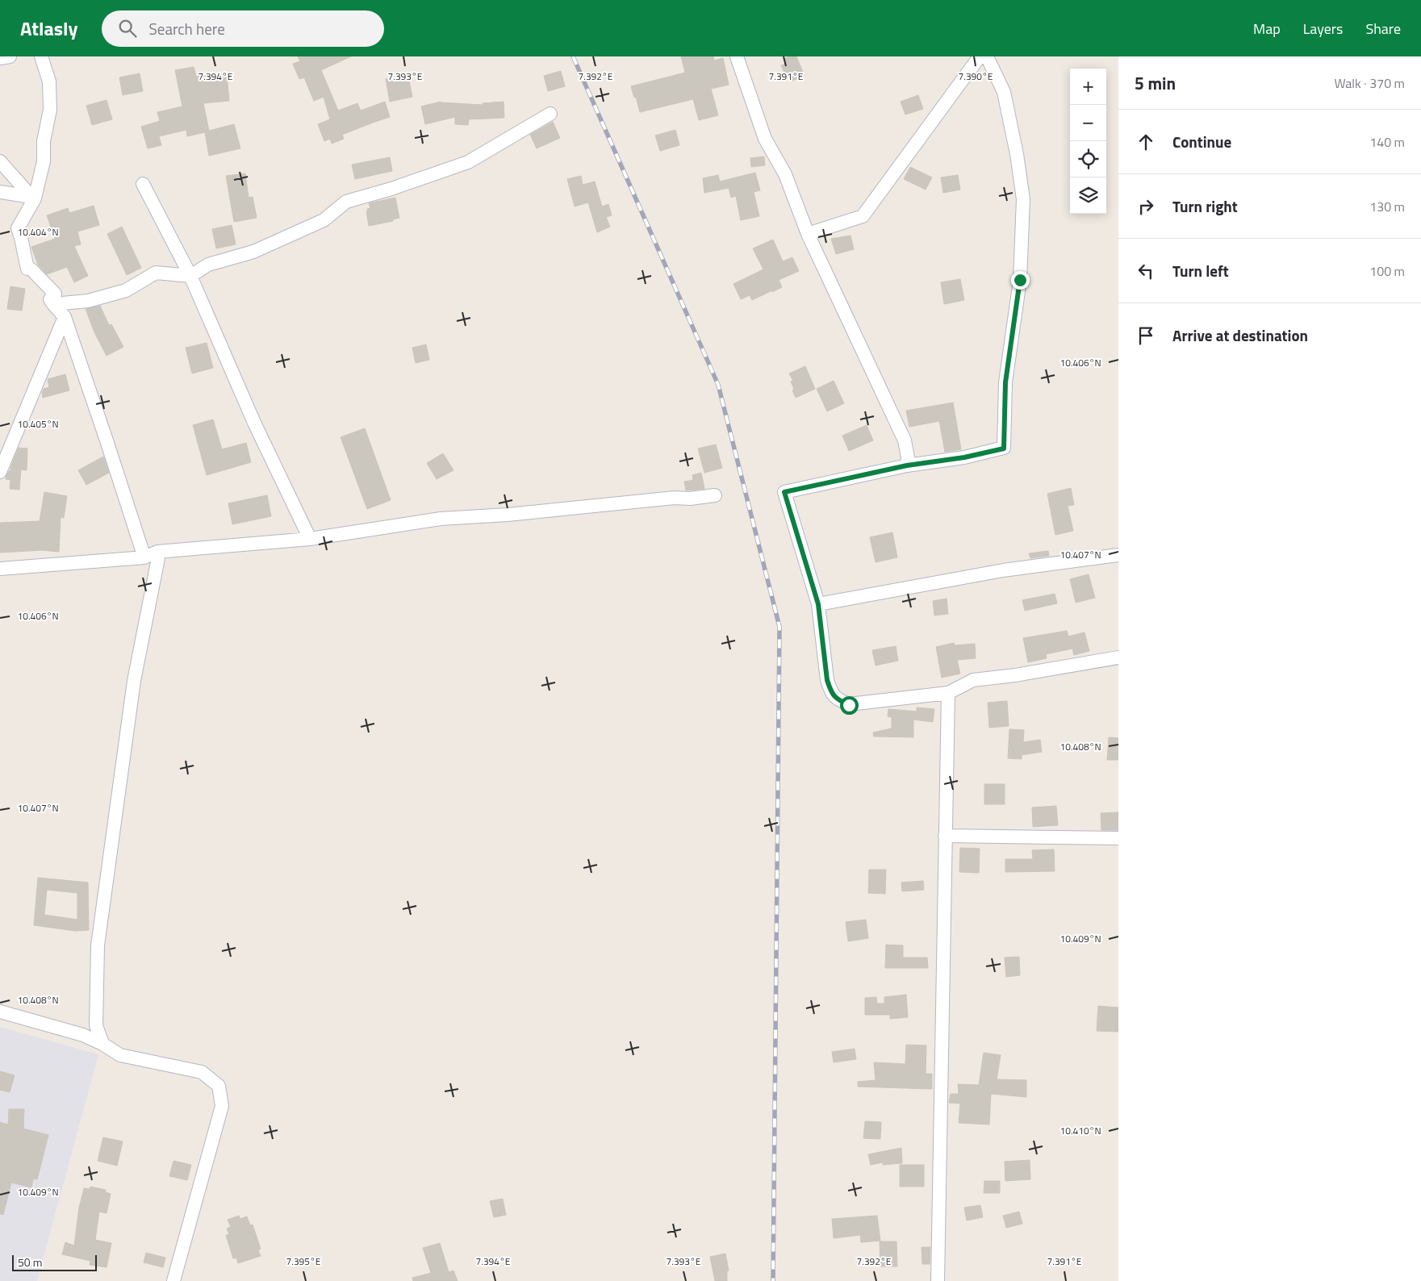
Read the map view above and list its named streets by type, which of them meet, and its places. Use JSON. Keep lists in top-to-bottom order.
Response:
{
  "scale_bar": "50 m",
  "page": {
    "header": "Atlasly",
    "search": "Search here",
    "nav": ["Map", "Layers", "Share"],
    "heading": ["5 min", "Walk · 370 m"],
    "map_buttons": ["+", "−"],
    "list": [
      ["Continue", "140 m"],
      ["Turn right", "130 m"],
      ["Turn left", "100 m"],
      "Arrive at destination"
    ],
    "scale": "50 m"
  },
  "coordinates": [
    "7.394°E",
    "7.393°E",
    "7.392°E",
    "7.391°E",
    "7.390°E",
    "10.404°N",
    "10.406°N",
    "10.405°N",
    "10.407°N",
    "10.408°N",
    "10.409°N",
    "10.410°N",
    "7.395°E"
  ]
}
